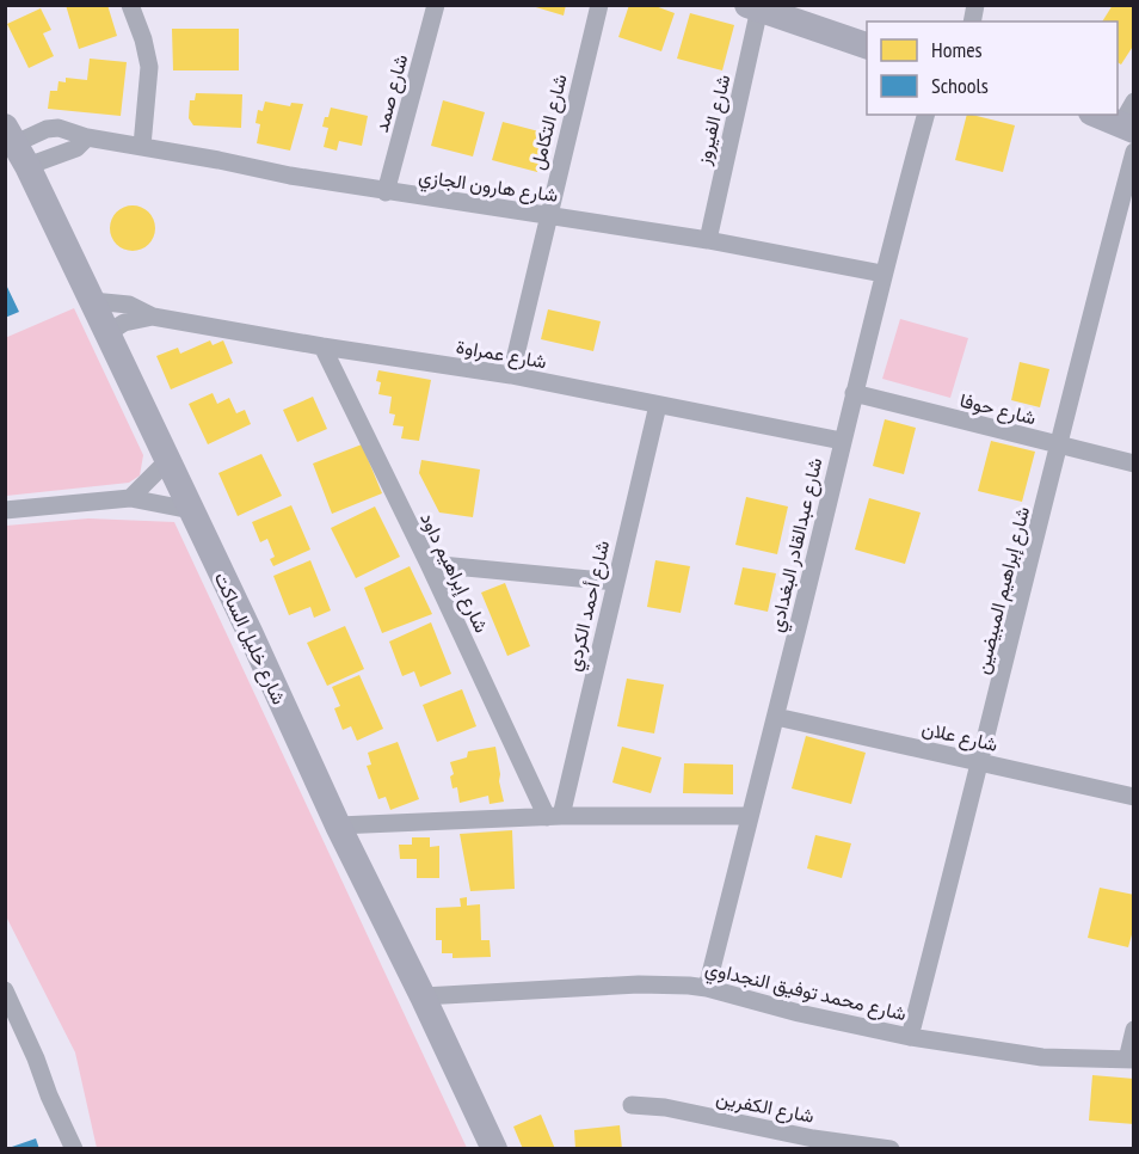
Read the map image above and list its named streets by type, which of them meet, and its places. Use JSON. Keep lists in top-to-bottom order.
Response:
{
  "streets": {
    "street": [
      "شارع صمد",
      "شارع الفيروز",
      "شارع التكامل",
      "شارع هارون الجازي",
      "شارع عمراوة",
      "شارع حوفا",
      "شارع عبدالقادر البغدادي",
      "شارع إبراهيم داود",
      "شارع إبراهيم المبيضين",
      "شارع أحمد الكردي",
      "شارع خليل الساكت",
      "شارع علان",
      "شارع محمد توفيق النجداوي",
      "شارع الكفرين"
    ]
  },
  "crossings": [
    ["شارع صمد", "شارع هارون الجازي"],
    ["شارع الفيروز", "شارع هارون الجازي"],
    ["شارع التكامل", "شارع هارون الجازي"],
    ["شارع التكامل", "شارع عمراوة"],
    ["شارع هارون الجازي", "شارع عبدالقادر البغدادي"],
    ["شارع هارون الجازي", "شارع خليل الساكت"],
    ["شارع عمراوة", "شارع عبدالقادر البغدادي"],
    ["شارع عمراوة", "شارع إبراهيم داود"],
    ["شارع عمراوة", "شارع أحمد الكردي"],
    ["شارع عمراوة", "شارع خليل الساكت"],
    ["شارع حوفا", "شارع عبدالقادر البغدادي"],
    ["شارع حوفا", "شارع إبراهيم المبيضين"],
    ["شارع عبدالقادر البغدادي", "شارع علان"],
    ["شارع عبدالقادر البغدادي", "شارع محمد توفيق النجداوي"],
    ["شارع إبراهيم داود", "شارع أحمد الكردي"],
    ["شارع إبراهيم المبيضين", "شارع علان"],
    ["شارع إبراهيم المبيضين", "شارع محمد توفيق النجداوي"],
    ["شارع خليل الساكت", "شارع محمد توفيق النجداوي"]
  ],
  "legend": ["Homes", "Schools"]
}
